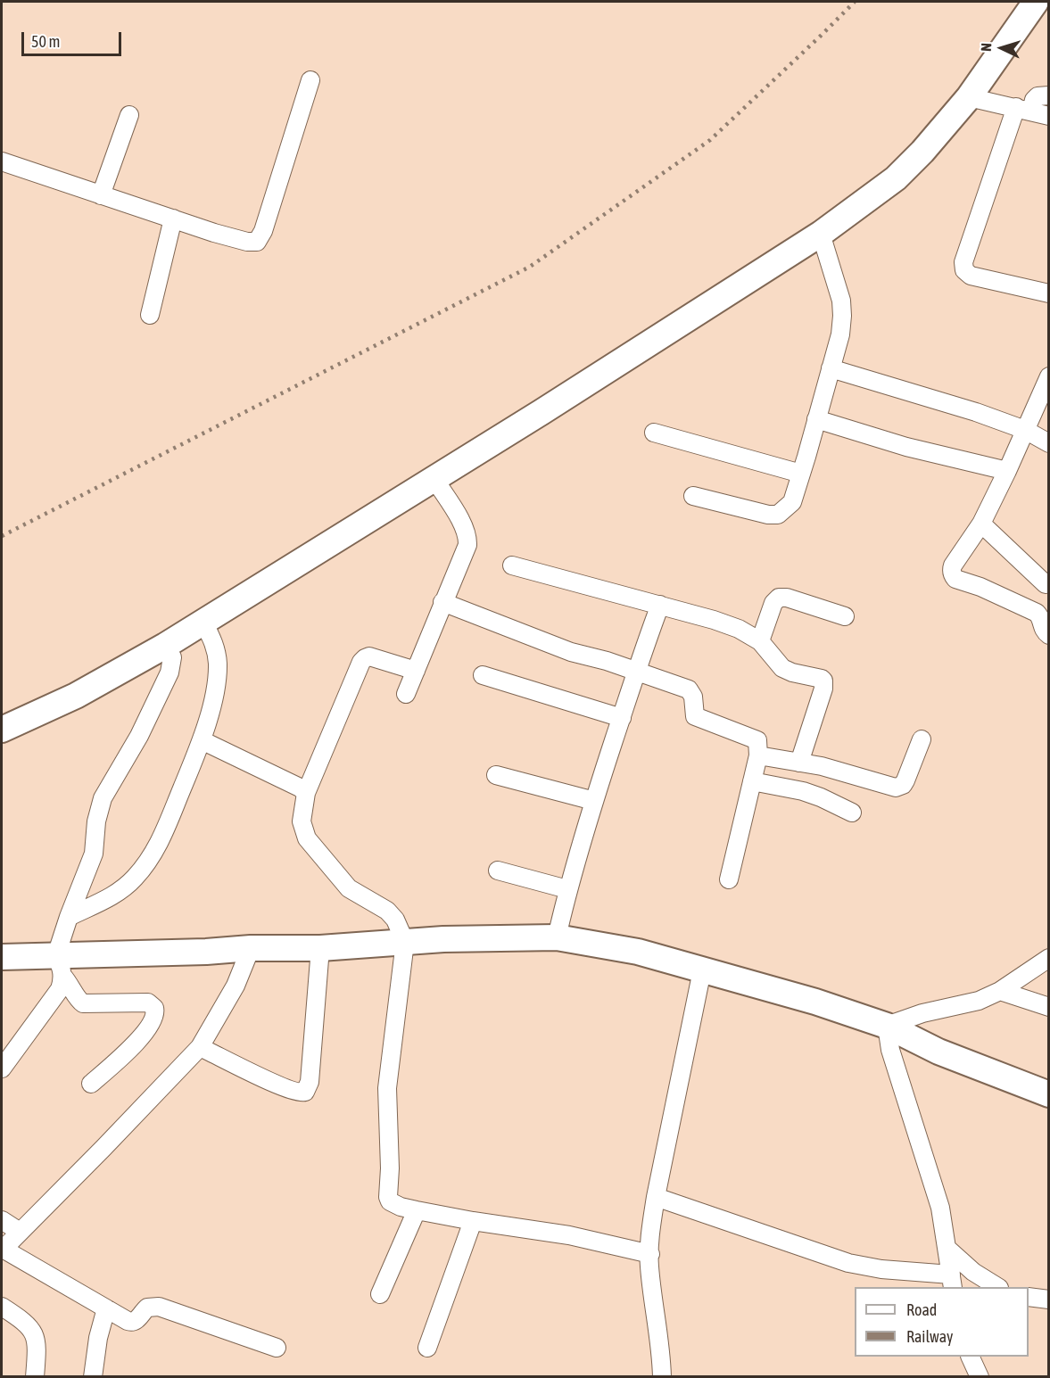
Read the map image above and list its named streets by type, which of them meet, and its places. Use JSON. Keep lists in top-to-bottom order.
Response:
{
  "legend": ["Road", "Railway"],
  "scale_bar": "50 m",
  "north": "left"
}
